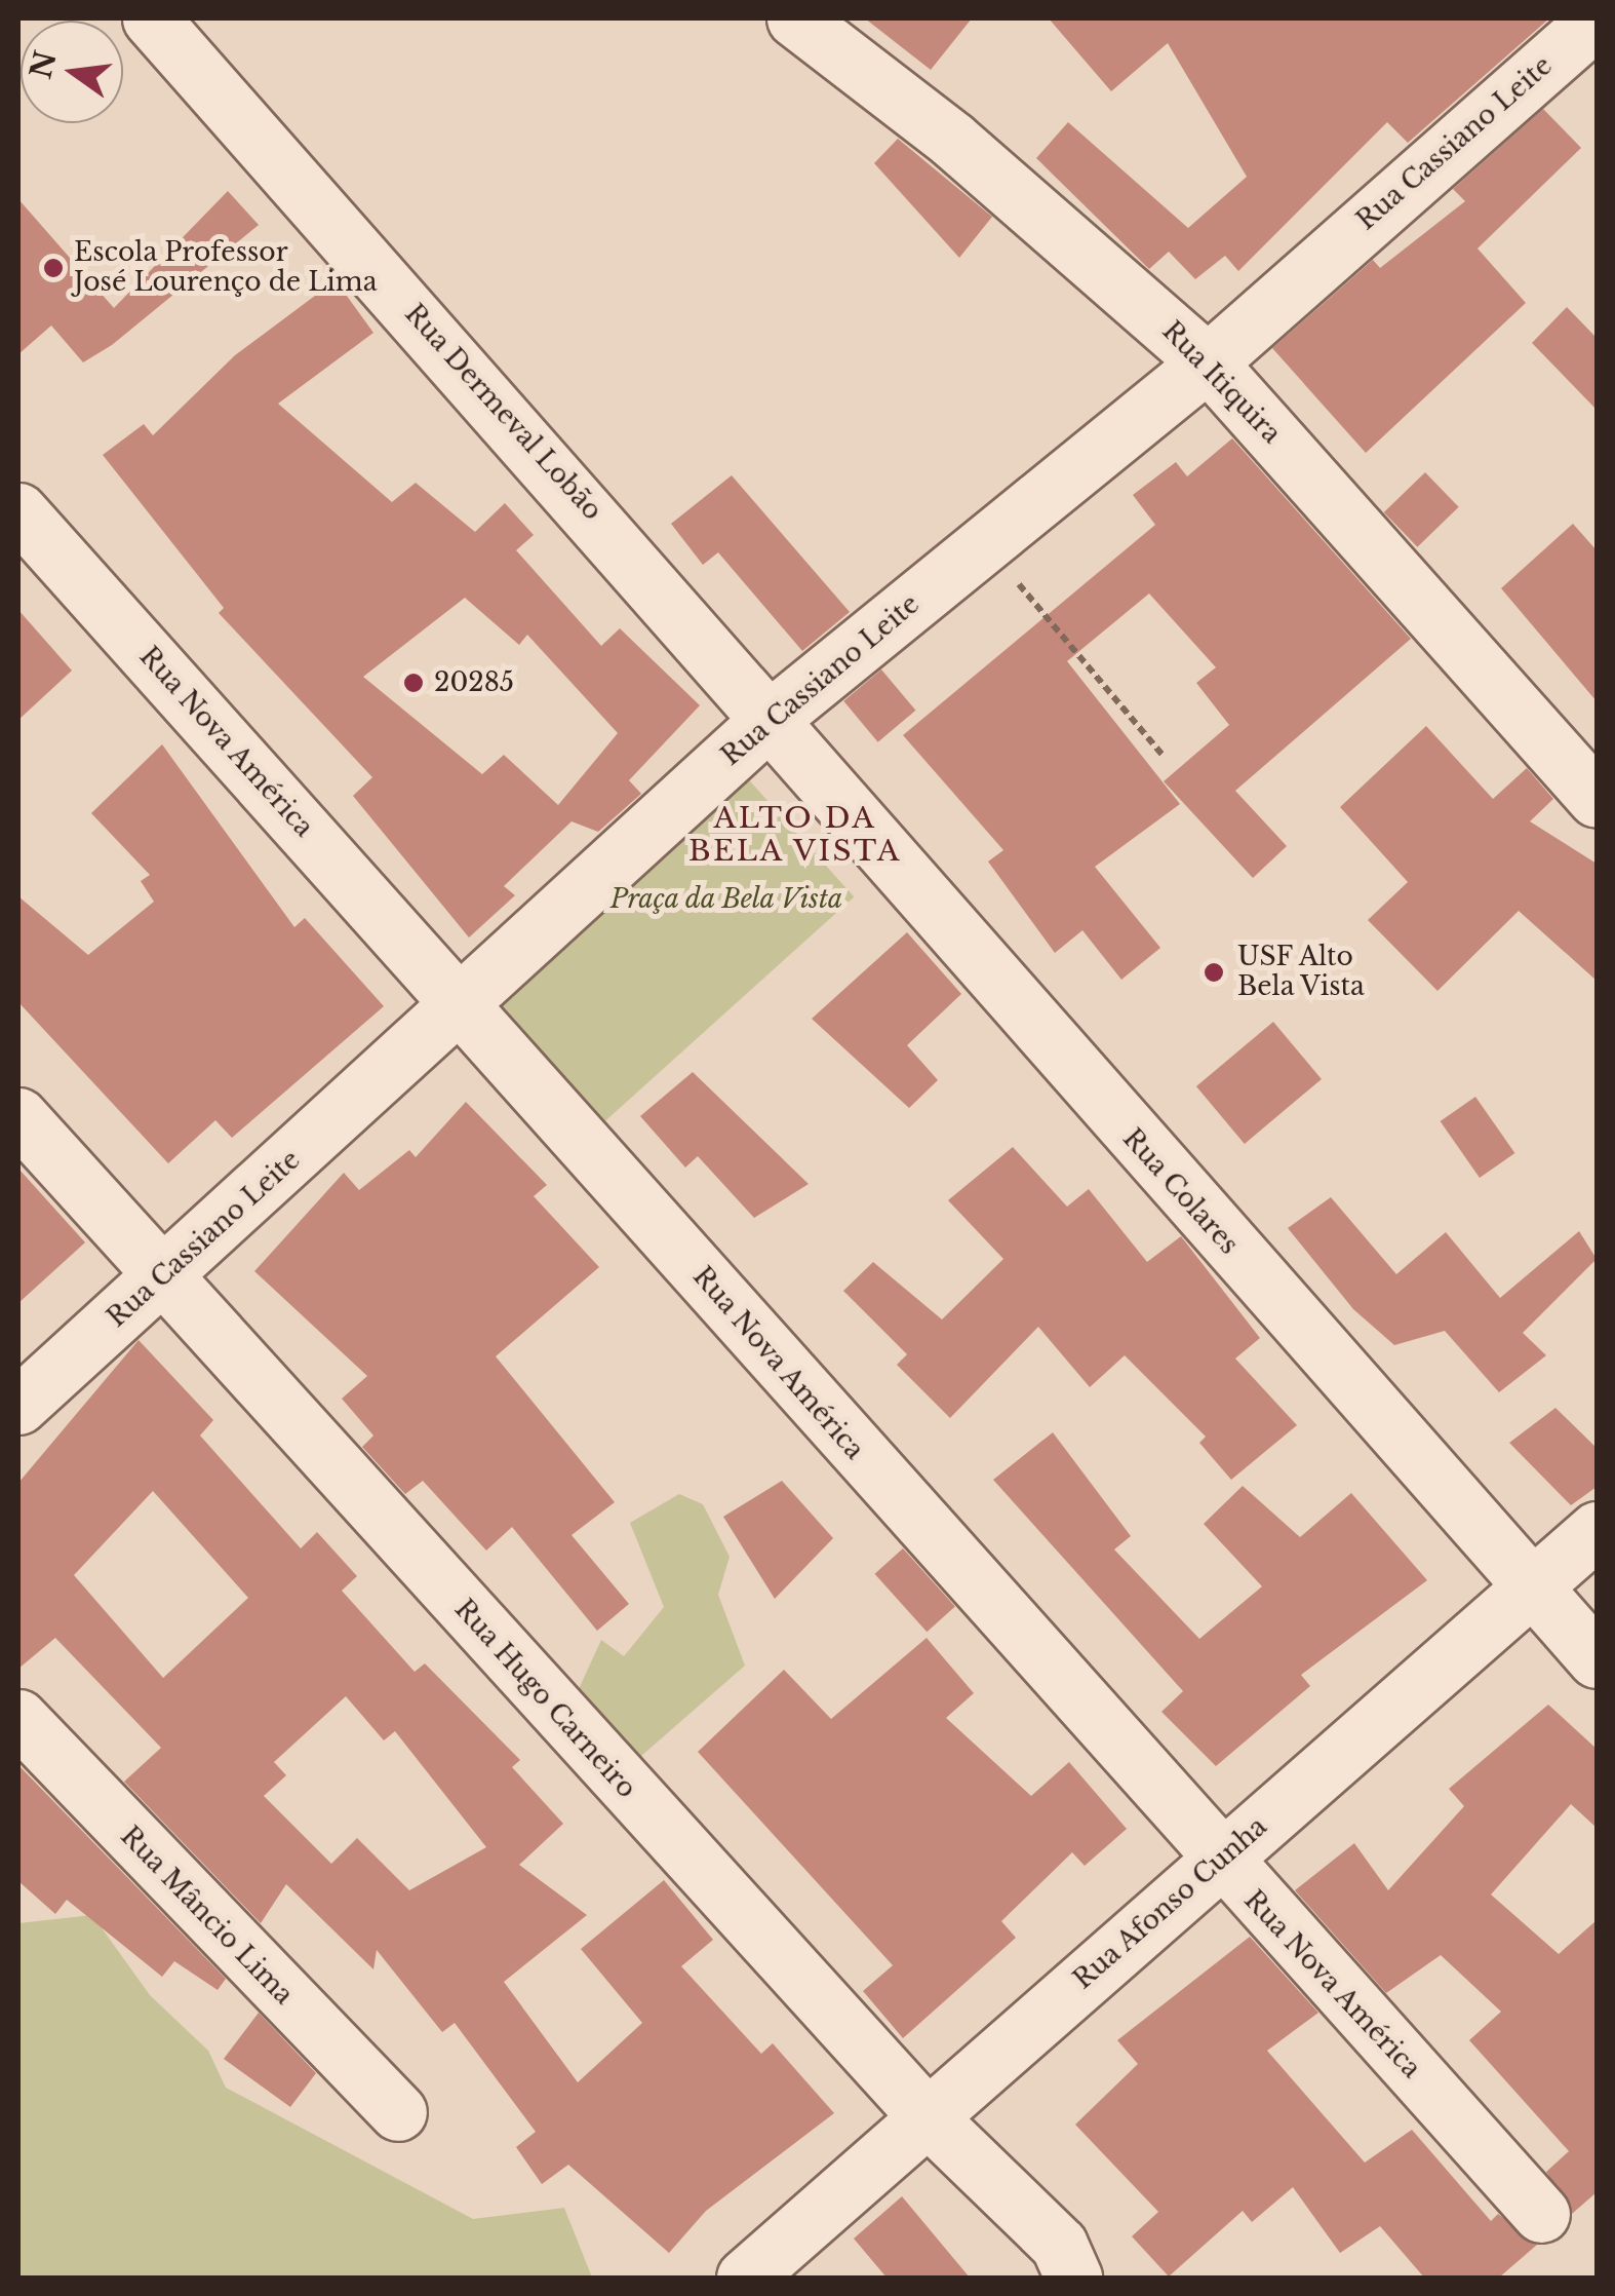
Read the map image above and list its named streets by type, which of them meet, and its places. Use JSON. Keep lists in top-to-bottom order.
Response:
{
  "streets": {
    "street": [
      "Rua Cassiano Leite",
      "Rua Itiquira",
      "Rua Dermeval Lobão",
      "Rua Nova América",
      "Rua Colares",
      "Rua Hugo Carneiro",
      "Rua Afonso Cunha",
      "Rua Mâncio Lima"
    ]
  },
  "crossings": [
    ["Rua Cassiano Leite", "Rua Itiquira"],
    ["Rua Cassiano Leite", "Rua Dermeval Lobão"],
    ["Rua Cassiano Leite", "Rua Nova América"],
    ["Rua Cassiano Leite", "Rua Colares"],
    ["Rua Cassiano Leite", "Rua Hugo Carneiro"],
    ["Rua Dermeval Lobão", "Rua Colares"],
    ["Rua Nova América", "Rua Afonso Cunha"],
    ["Rua Colares", "Rua Afonso Cunha"],
    ["Rua Hugo Carneiro", "Rua Afonso Cunha"]
  ],
  "districts": ["ALTO DA BELA VISTA"],
  "parks": ["Praça da Bela Vista"],
  "places": ["Escola Professor José Lourenço de Lima", "20285", "USF Alto Bela Vista"],
  "north": "left"
}
